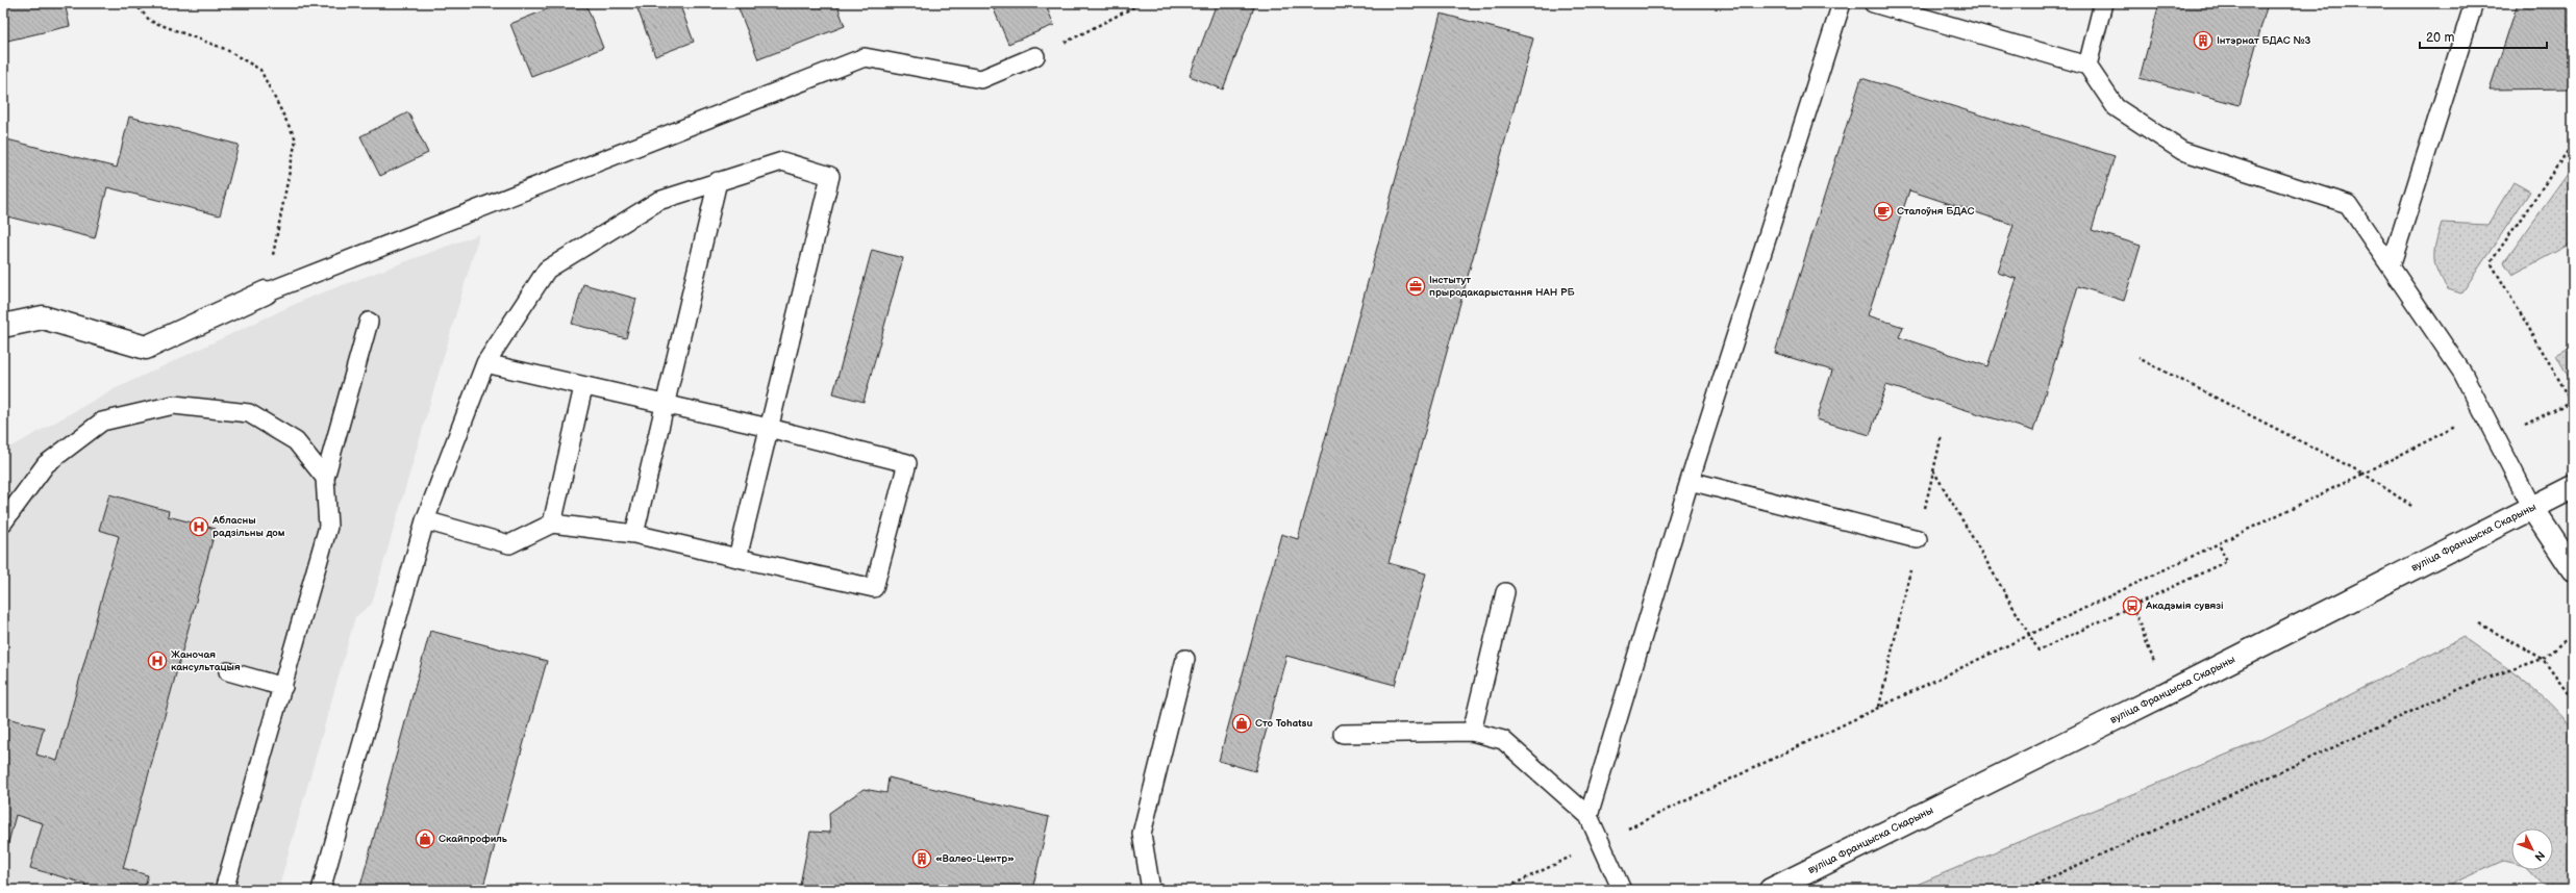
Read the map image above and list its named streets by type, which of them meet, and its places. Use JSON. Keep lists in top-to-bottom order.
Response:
{
  "streets": {
    "main road": ["вуліца Францыска Скарыны"]
  },
  "places": {
    "building": ["Інтэрнат БДАС №3", "«Валео-Центр»"],
    "cafe": ["Сталоўня БДАС"],
    "office": ["Інстытут прыродакарыстання НАН РБ"],
    "hospital": ["Абласны радзільны дом", "Жаночая кансультацыя"],
    "bus stop": ["Акадэмія сувязі"],
    "shop": ["Сто Tohatsu", "Скайпрофиль"]
  },
  "scale_bar": "20 m",
  "north": "bottom right"
}
